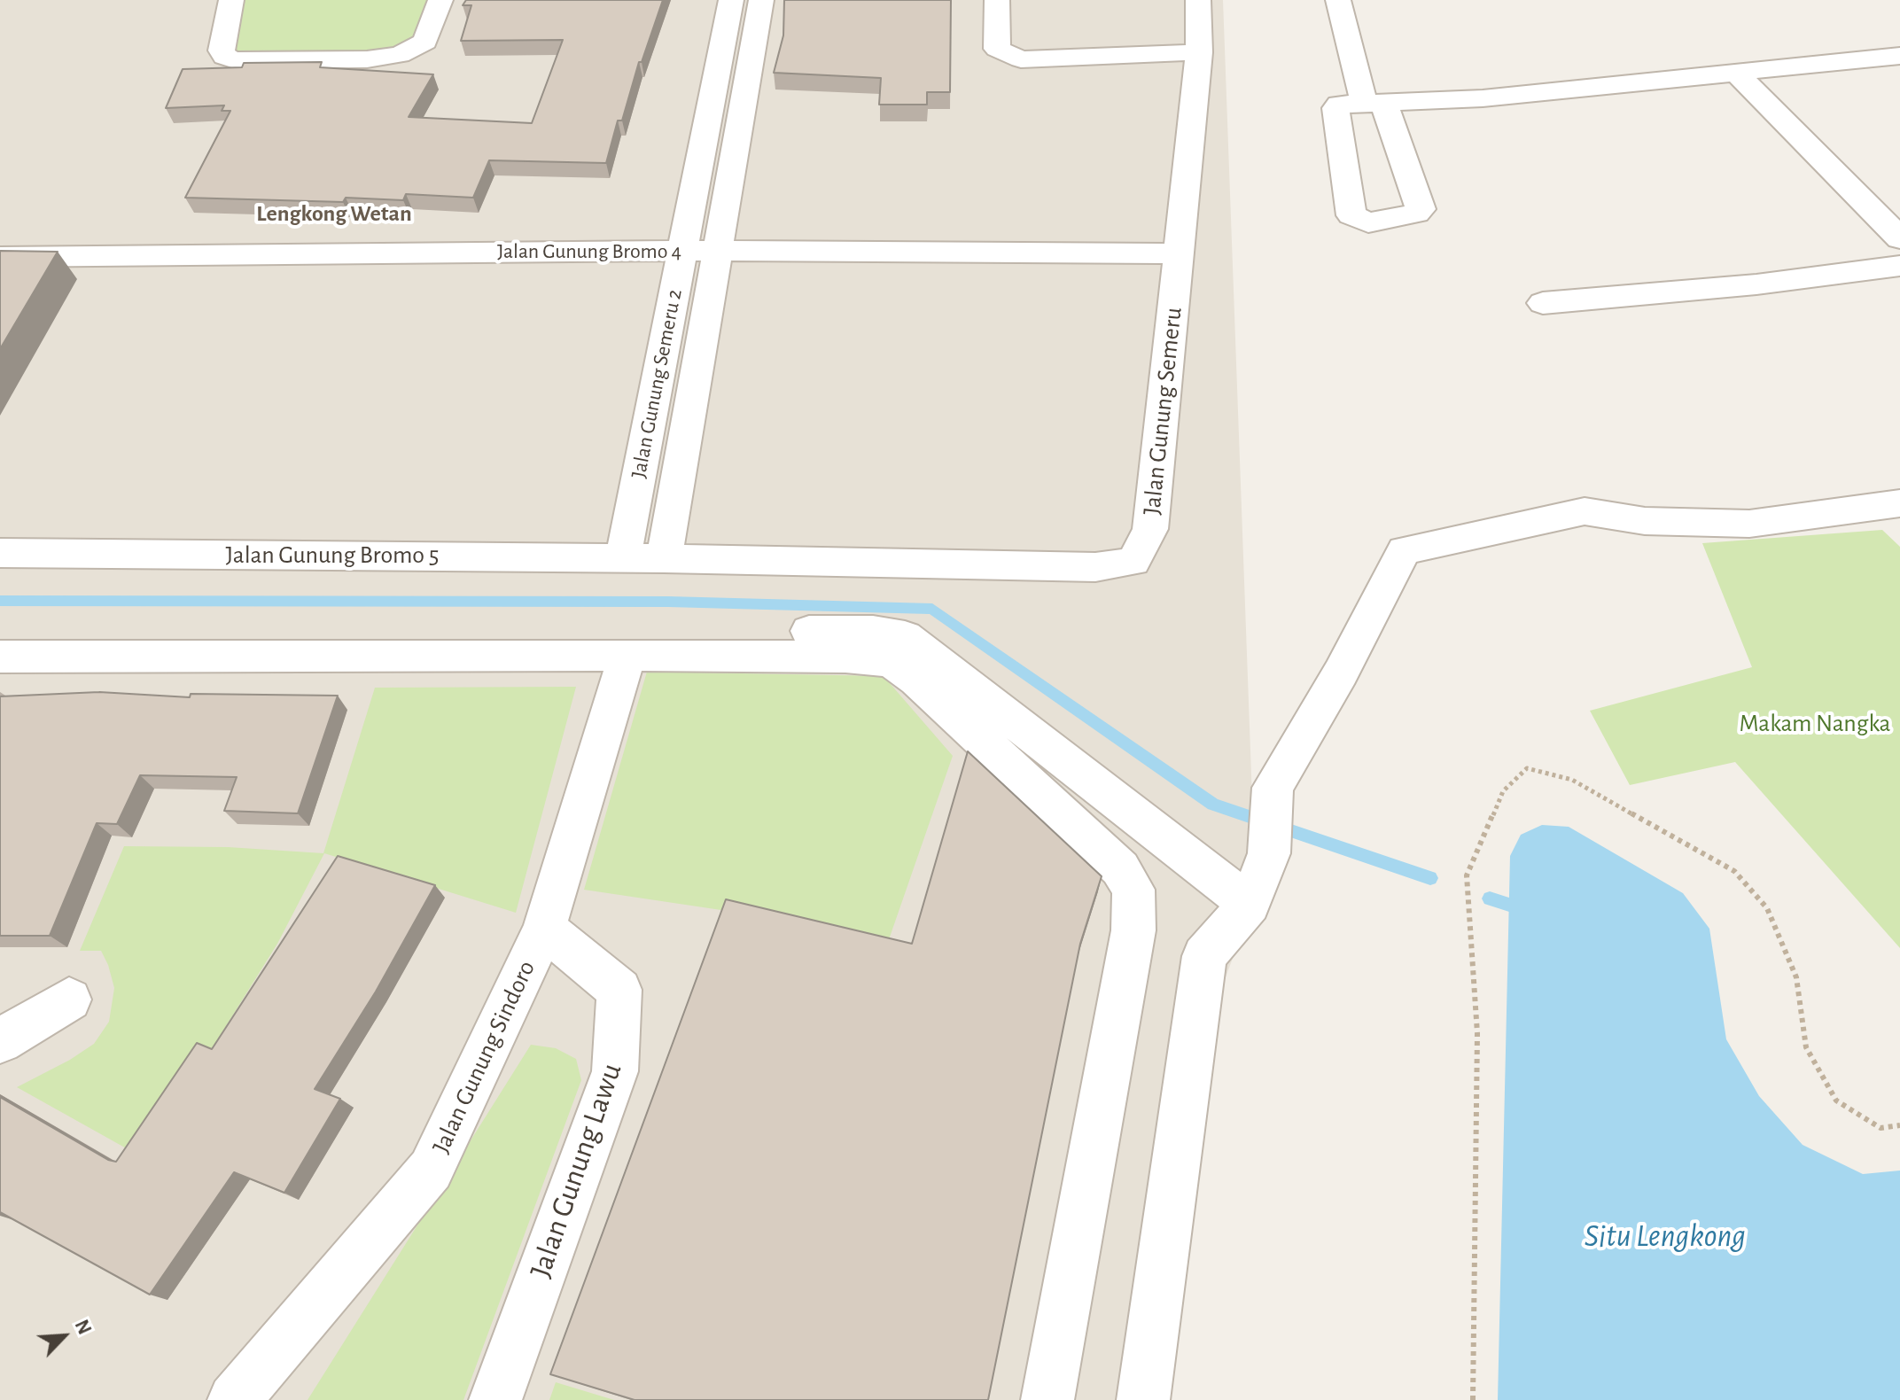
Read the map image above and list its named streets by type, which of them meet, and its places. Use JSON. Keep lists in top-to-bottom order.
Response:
{
  "streets": {
    "street": [
      "Jalan Gunung Bromo 4",
      "Jalan Gunung Semeru 2",
      "Jalan Gunung Semeru",
      "Jalan Gunung Bromo 5",
      "Jalan Gunung Sindoro",
      "Jalan Gunung Lawu"
    ]
  },
  "crossings": [
    ["Jalan Gunung Bromo 4", "Jalan Gunung Semeru 2"],
    ["Jalan Gunung Bromo 4", "Jalan Gunung Semeru"],
    ["Jalan Gunung Semeru 2", "Jalan Gunung Semeru"],
    ["Jalan Gunung Semeru 2", "Jalan Gunung Bromo 5"],
    ["Jalan Gunung Semeru", "Jalan Gunung Bromo 5"],
    ["Jalan Gunung Sindoro", "Jalan Gunung Lawu"]
  ],
  "districts": ["Lengkong Wetan"],
  "water": ["Situ Lengkong"],
  "parks": ["Makam Nangka"],
  "north": "top right"
}
